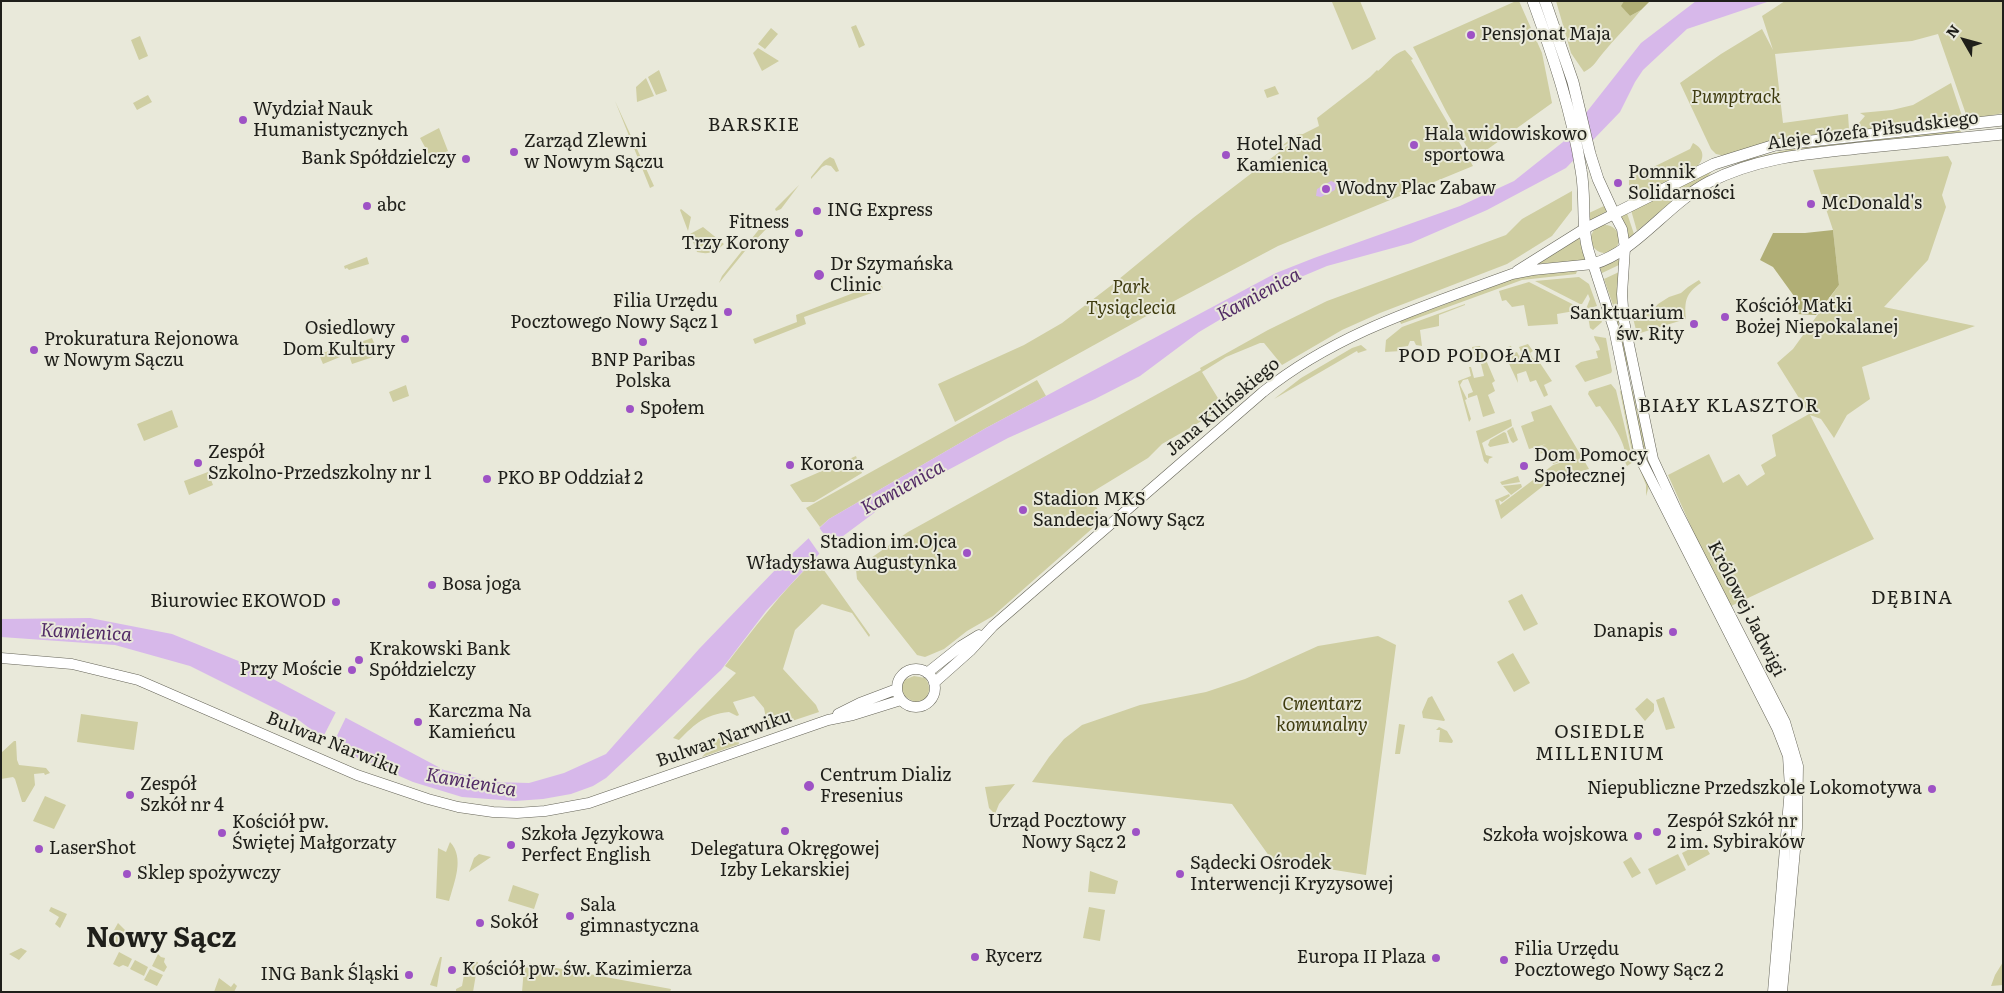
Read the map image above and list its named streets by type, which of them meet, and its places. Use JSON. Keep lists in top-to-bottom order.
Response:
{
  "streets": {
    "main road": [
      "Aleje Józefa Piłsudskiego",
      "Jana Kilińskiego",
      "Królowej Jadwigi",
      "Bulwar Narwiku"
    ]
  },
  "crossings": [
    ["Aleje Józefa Piłsudskiego", "Jana Kilińskiego"],
    ["Aleje Józefa Piłsudskiego", "Królowej Jadwigi"],
    ["Jana Kilińskiego", "Królowej Jadwigi"],
    ["Jana Kilińskiego", "Bulwar Narwiku"]
  ],
  "districts": [
    "BARSKIE",
    "POD PODOŁAMI",
    "BIAŁY KLASZTOR",
    "DĘBINA",
    "OSIEDLE MILLENIUM",
    "Nowy Sącz"
  ],
  "water": ["Kamienica"],
  "parks": ["Pumptrack", "Park Tysiąclecia", "Cmentarz komunalny"],
  "places": [
    "Pensjonat Maja",
    "Wydział Nauk Humanistycznych",
    "Hala widowiskowo sportowa",
    "Zarząd Zlewni w Nowym Sączu",
    "Hotel Nad Kamienicą",
    "Bank Spółdzielczy",
    "Pomnik Solidarności",
    "Wodny Plac Zabaw",
    "McDonald's",
    "abc",
    "ING Express",
    "Fitness Trzy Korony",
    "Dr Szymańska Clinic",
    "Filia Urzędu Pocztowego Nowy Sącz 1",
    "Kościół Matki Bożej Niepokalanej",
    "Sanktuarium św. Rity",
    "Osiedlowy Dom Kultury",
    "BNP Paribas Polska",
    "Prokuratura Rejonowa w Nowym Sączu",
    "Społem",
    "Zespół Szkolno-Przedszkolny nr 1",
    "Korona",
    "Dom Pomocy Społecznej",
    "PKO BP Oddział 2",
    "Stadion MKS Sandecja Nowy Sącz",
    "Stadion im.Ojca Władysława Augustynka",
    "Bosa joga",
    "Biurowiec EKOWOD",
    "Danapis",
    "Krakowski Bank Spółdzielczy",
    "Przy Moście",
    "Karczma Na Kamieńcu",
    "Centrum Dializ Fresenius",
    "Niepubliczne Przedszkole Lokomotywa",
    "Zespół Szkół nr 4",
    "Delegatura Okręgowej Izby Lekarskiej",
    "Urząd Pocztowy Nowy Sącz 2",
    "Zespół Szkół nr 2 im. Sybiraków",
    "Kościół pw. Świętej Małgorzaty",
    "Szkoła wojskowa",
    "Szkoła Językowa Perfect English",
    "LaserShot",
    "Sklep spożywczy",
    "Sądecki Ośrodek Interwencji Kryzysowej",
    "Sala gimnastyczna",
    "Sokół",
    "Rycerz",
    "Europa II Plaza",
    "Filia Urzędu Pocztowego Nowy Sącz 2",
    "Kościół pw. św. Kazimierza",
    "ING Bank Śląski"
  ],
  "north": "top left"
}
